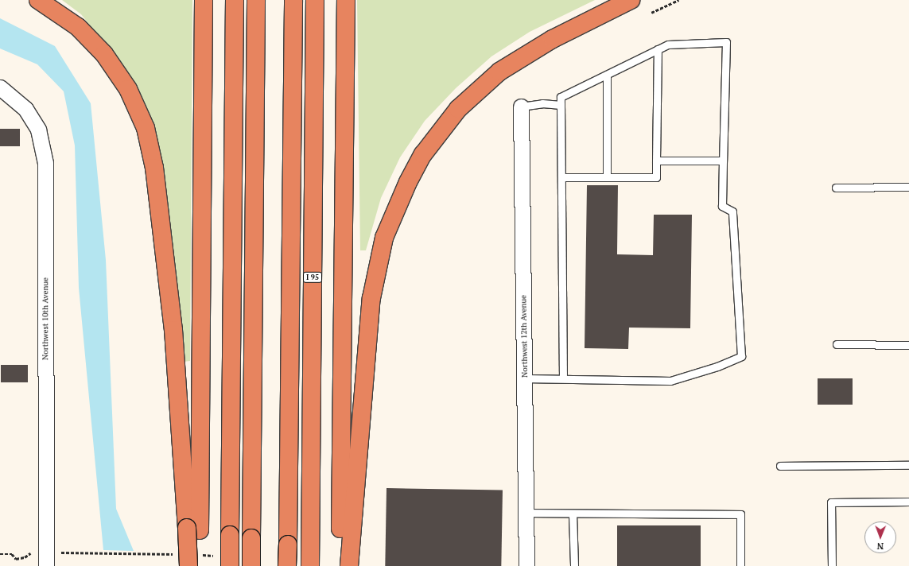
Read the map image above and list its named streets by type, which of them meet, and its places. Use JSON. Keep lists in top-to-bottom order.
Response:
{
  "streets": {
    "highway": ["I 95"],
    "street": ["Northwest 10th Avenue", "Northwest 12th Avenue"]
  },
  "north": "bottom"
}
